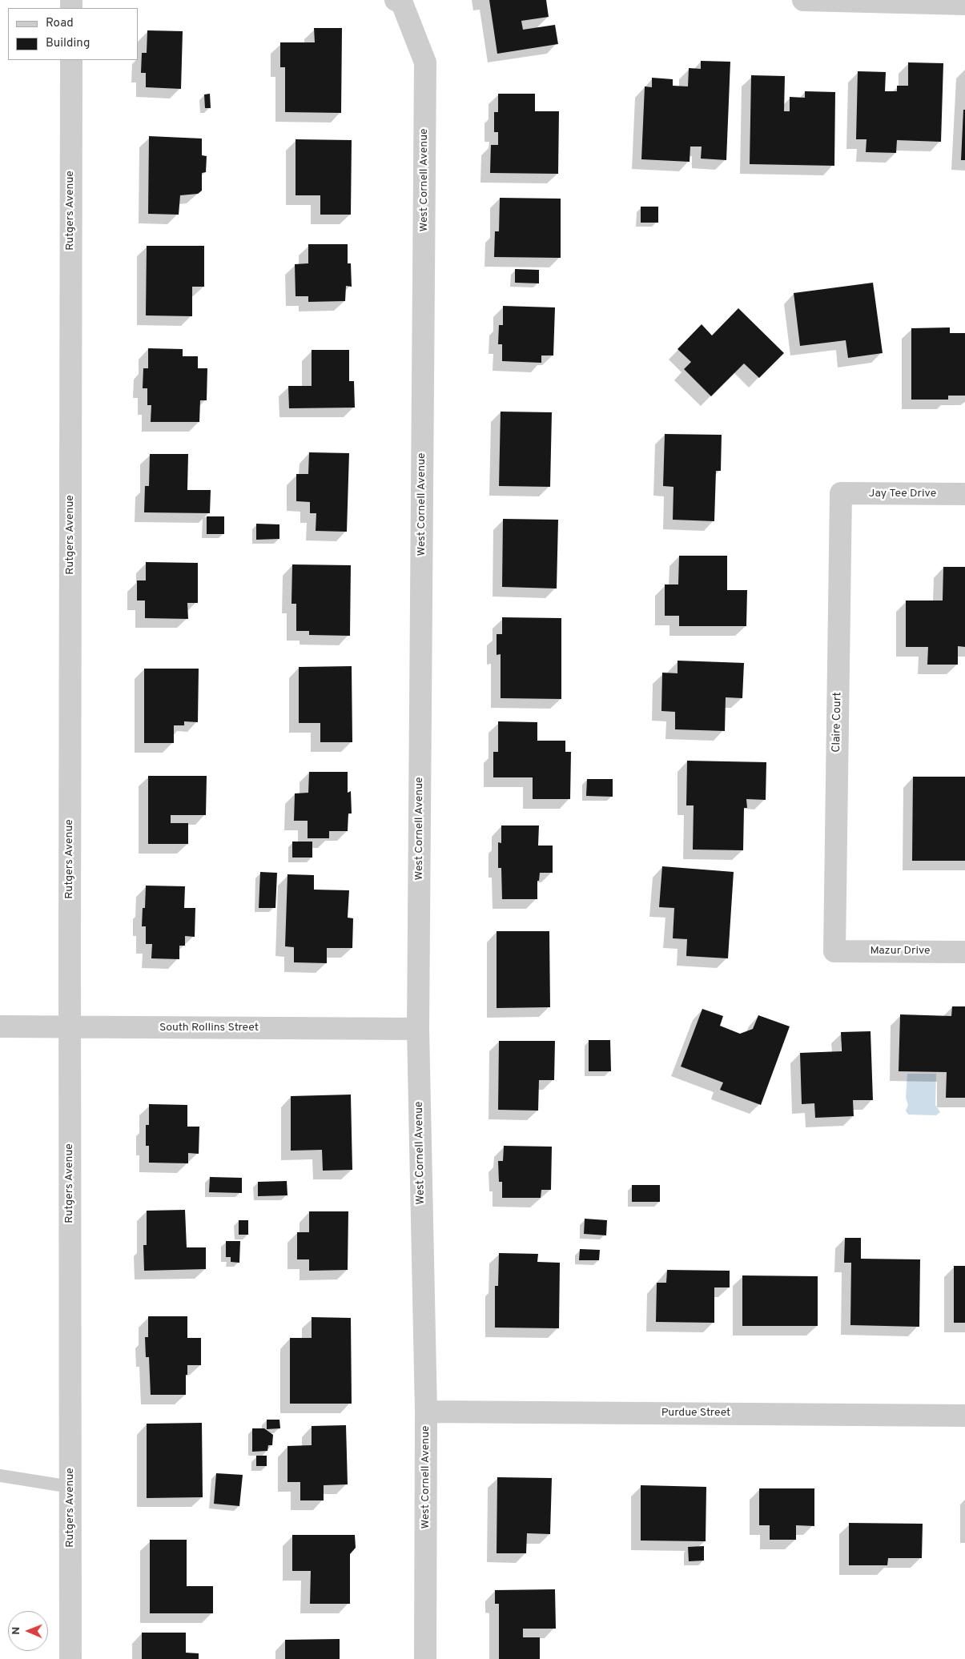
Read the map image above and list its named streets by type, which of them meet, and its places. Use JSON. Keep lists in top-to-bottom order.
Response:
{
  "streets": {
    "street": [
      "West Cornell Avenue",
      "Rutgers Avenue",
      "Jay Tee Drive",
      "Claire Court",
      "Mazur Drive",
      "South Rollins Street",
      "Purdue Street"
    ]
  },
  "crossings": [
    ["West Cornell Avenue", "South Rollins Street"],
    ["West Cornell Avenue", "Purdue Street"],
    ["Rutgers Avenue", "South Rollins Street"],
    ["Jay Tee Drive", "Claire Court"],
    ["Claire Court", "Mazur Drive"]
  ],
  "legend": ["Road", "Building"],
  "north": "left"
}
